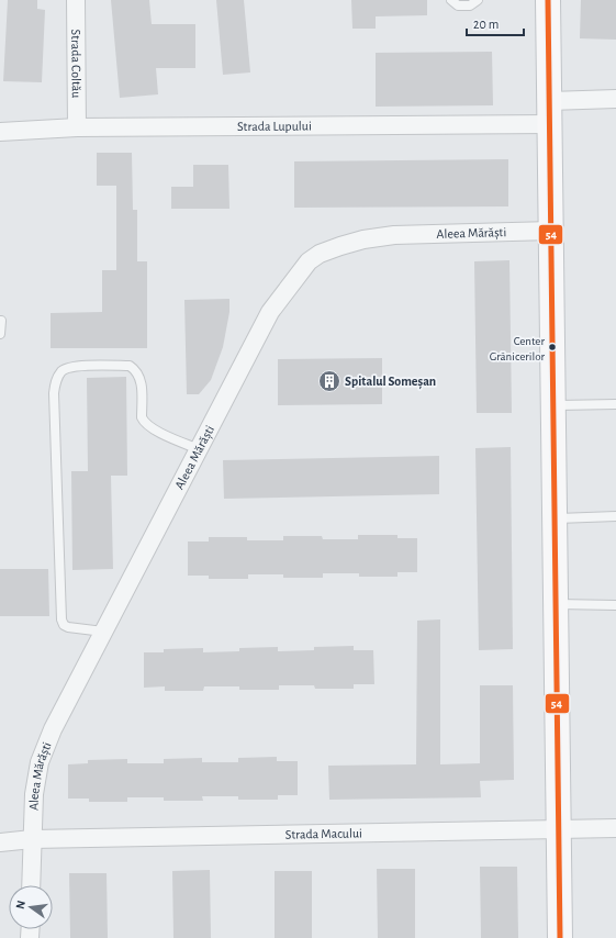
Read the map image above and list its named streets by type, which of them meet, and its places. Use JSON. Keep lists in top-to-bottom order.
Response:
{
  "streets": {
    "street": [
      "Strada Coltău",
      "Strada Lupului",
      "Aleea Mărăști",
      "Strada Macului"
    ]
  },
  "crossings": [
    ["Strada Coltău", "Strada Lupului"],
    ["Aleea Mărăști", "Strada Macului"]
  ],
  "places": {
    "other": ["Center Grănicerilor"],
    "building": ["Spitalul Someșan"]
  },
  "lines": ["transit line 54"],
  "scale_bar": "20 m",
  "north": "left"
}
